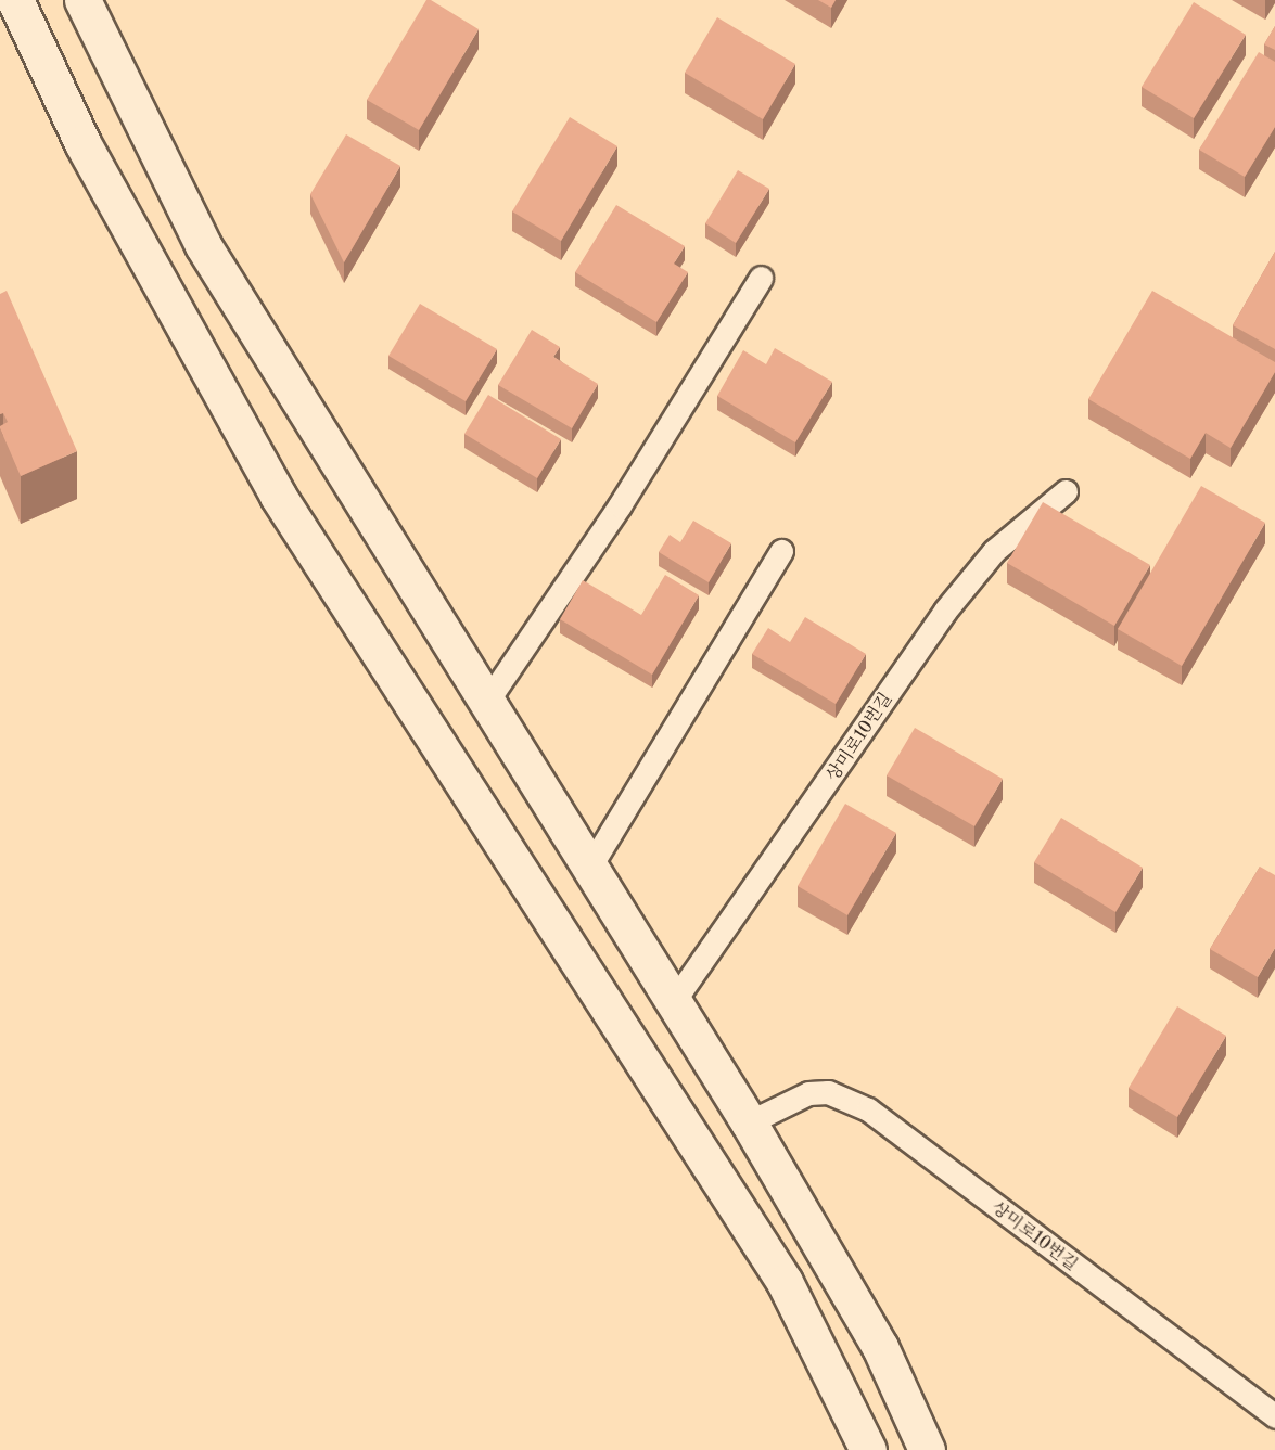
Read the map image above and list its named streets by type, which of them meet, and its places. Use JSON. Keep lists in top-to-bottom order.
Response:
{
  "streets": {
    "lane": ["상미로10번길"]
  }
}
